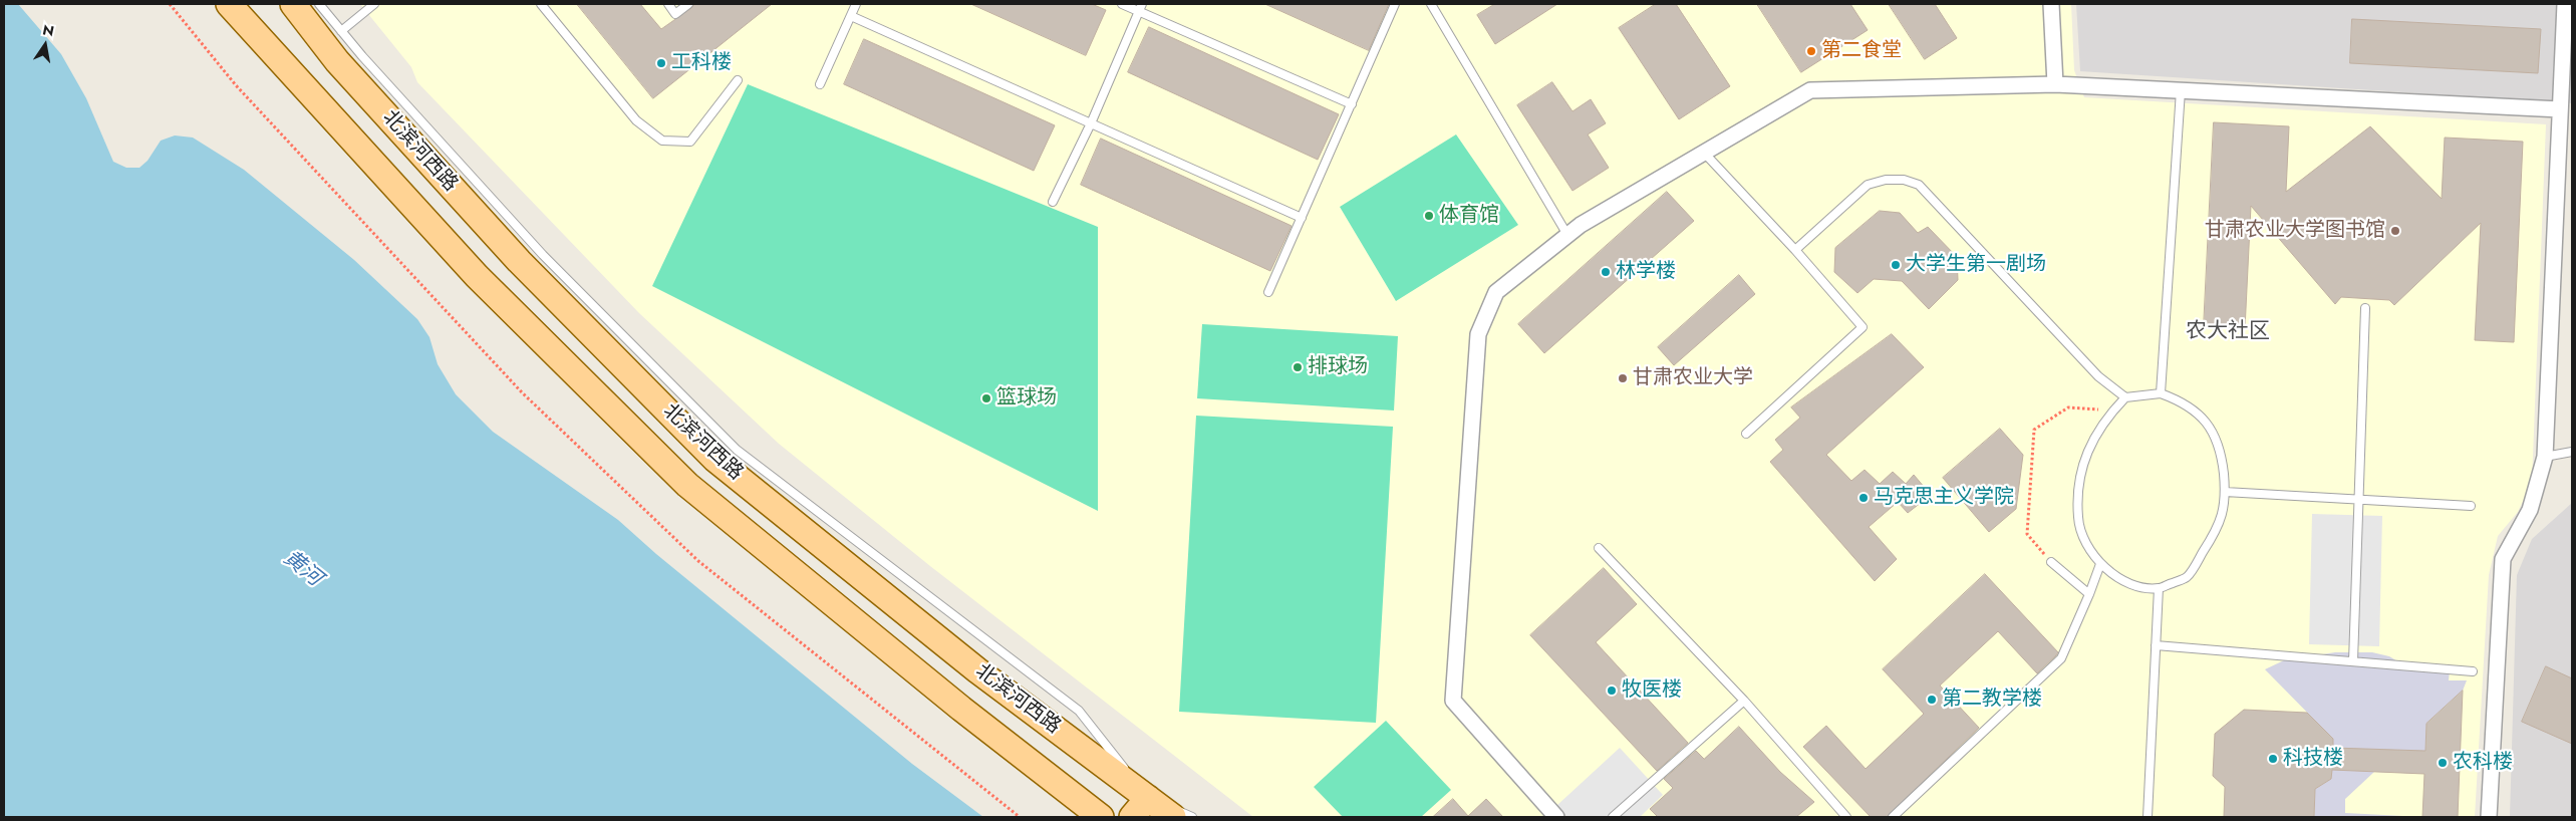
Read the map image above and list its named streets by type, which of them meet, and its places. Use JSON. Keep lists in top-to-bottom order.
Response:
{
  "streets": {
    "main road": ["北滨河西路"]
  },
  "districts": ["农大社区"],
  "water": ["黄河"],
  "places": [
    "第二食堂",
    "工科楼",
    "体育馆",
    "甘肃农业大学图书馆",
    "大学生第一剧场",
    "林学楼",
    "排球场",
    "甘肃农业大学",
    "篮球场",
    "马克思主义学院",
    "牧医楼",
    "第二教学楼",
    "科技楼",
    "农科楼"
  ],
  "north": "top"
}
